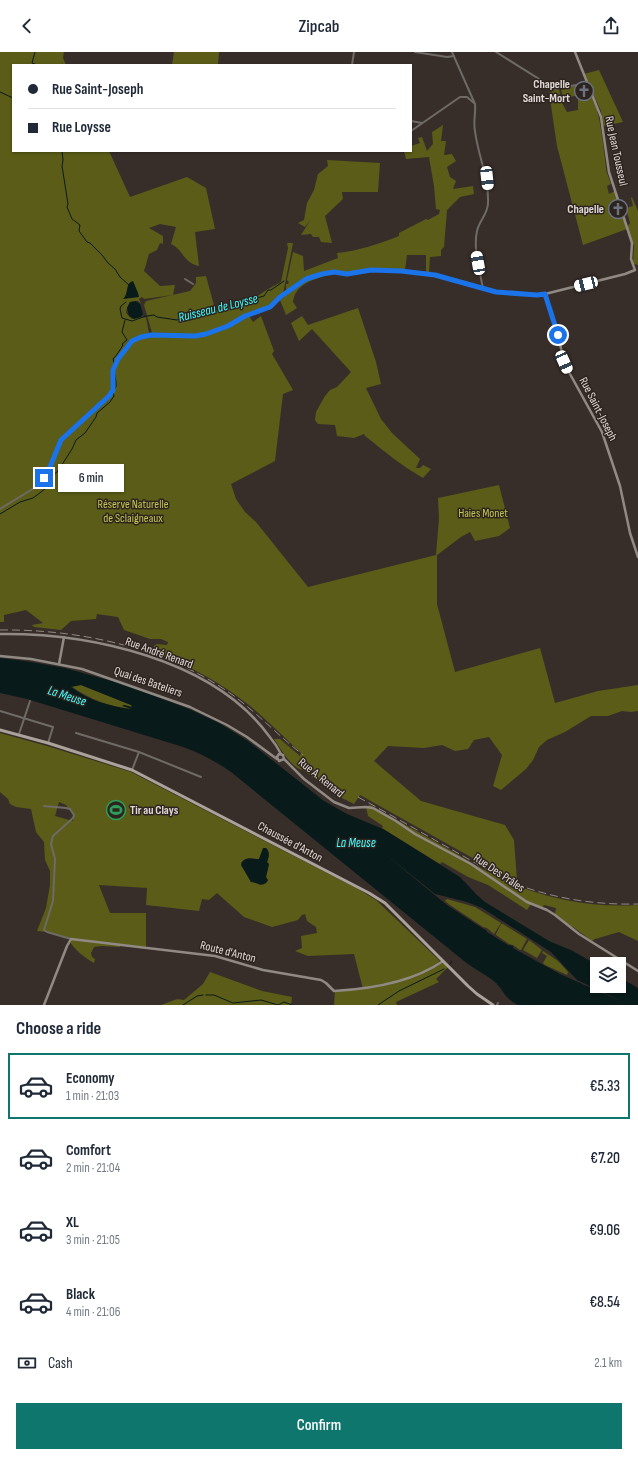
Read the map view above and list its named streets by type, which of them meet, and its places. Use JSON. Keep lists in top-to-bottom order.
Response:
{
  "streets": {
    "main road": ["Chaussée d'Anton"],
    "street": [
      "Rue Jean Tousseul",
      "Rue Saint-Joseph",
      "Rue André Renard",
      "Quai des Bateliers",
      "Rue A. Renard",
      "Rue Des Prâles",
      "Route d'Anton"
    ]
  },
  "crossings": [
    ["Rue André Renard", "Quai des Bateliers"],
    ["Rue André Renard", "Rue A. Renard"],
    ["Quai des Bateliers", "Rue A. Renard"],
    ["Rue A. Renard", "Rue Des Prâles"],
    ["Chaussée d'Anton", "Route d'Anton"]
  ],
  "water": ["Ruisseau de Loysse", "La Meuse"],
  "parks": ["Réserve Naturelle de Sclaigneaux", "Haies Monet"],
  "places": {
    "church": ["Chapelle Saint-Mort", "Chapelle"],
    "sports": ["Tir au Clays"]
  },
  "page": {
    "header": "Zipcab",
    "banner": ["Rue Saint-Joseph", "Rue Loysse"],
    "bubble": "6 min",
    "heading": "Choose a ride",
    "list": [
      {
        "name": "Economy",
        "note": "1 min · 21:03",
        "value": "€5.33"
      },
      {
        "name": "Comfort",
        "note": "2 min · 21:04",
        "value": "€7.20"
      },
      {
        "name": "XL",
        "note": "3 min · 21:05",
        "value": "€9.06"
      },
      {
        "name": "Black",
        "note": "4 min · 21:06",
        "value": "€8.54"
      }
    ],
    "pay": ["Cash", "2.1 km"],
    "buttons": "Confirm"
  }
}
